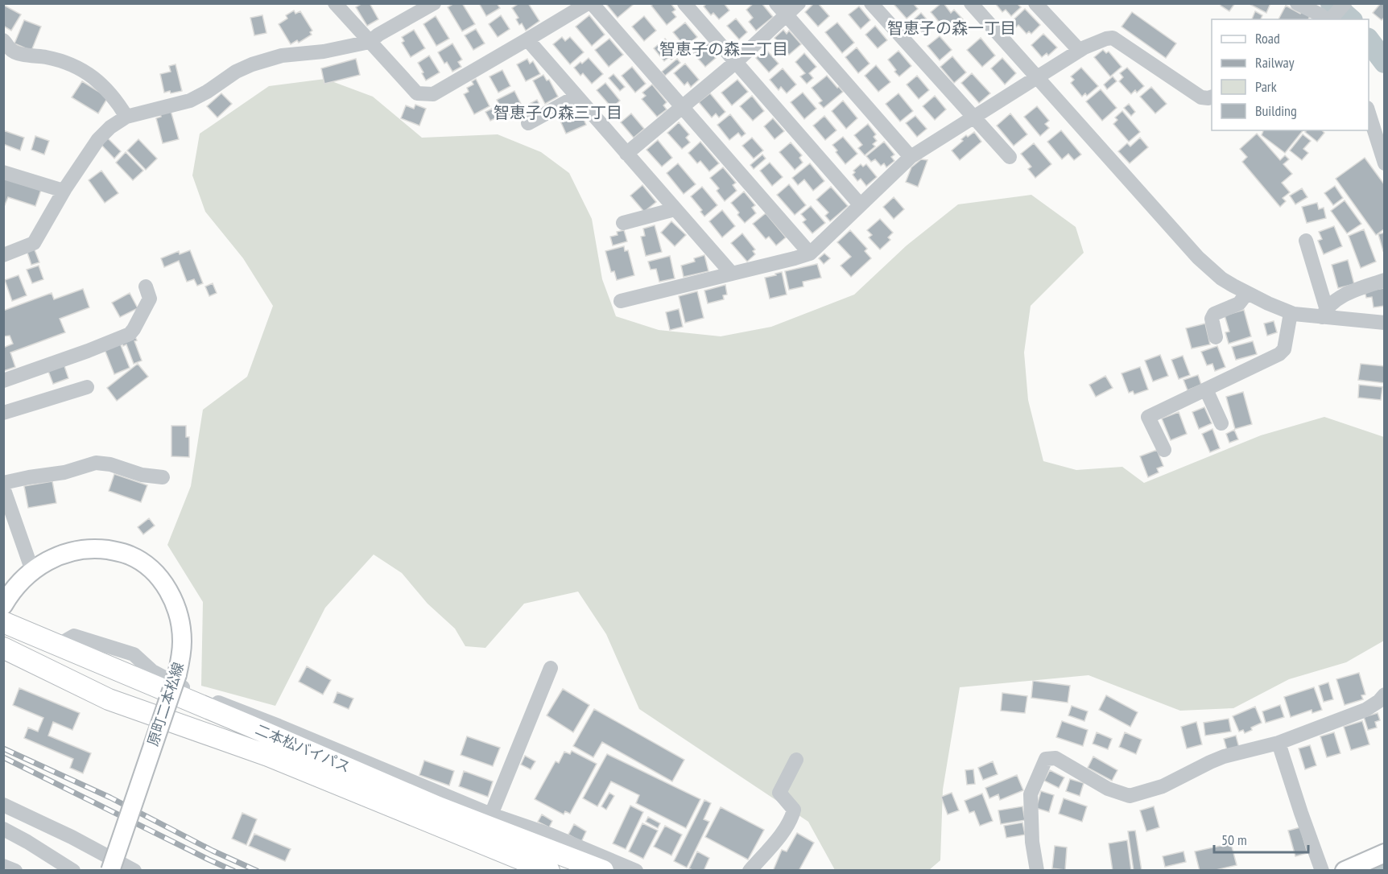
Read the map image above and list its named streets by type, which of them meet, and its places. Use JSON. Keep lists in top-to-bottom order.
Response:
{
  "streets": {
    "highway": ["二本松バイパス"],
    "main road": ["原町二本松線"]
  },
  "districts": ["智恵子の森一丁目", "智恵子の森二丁目", "智恵子の森三丁目"],
  "legend": [
    "Road",
    "Railway",
    "Park",
    "Building"
  ],
  "scale_bar": "50 m"
}
